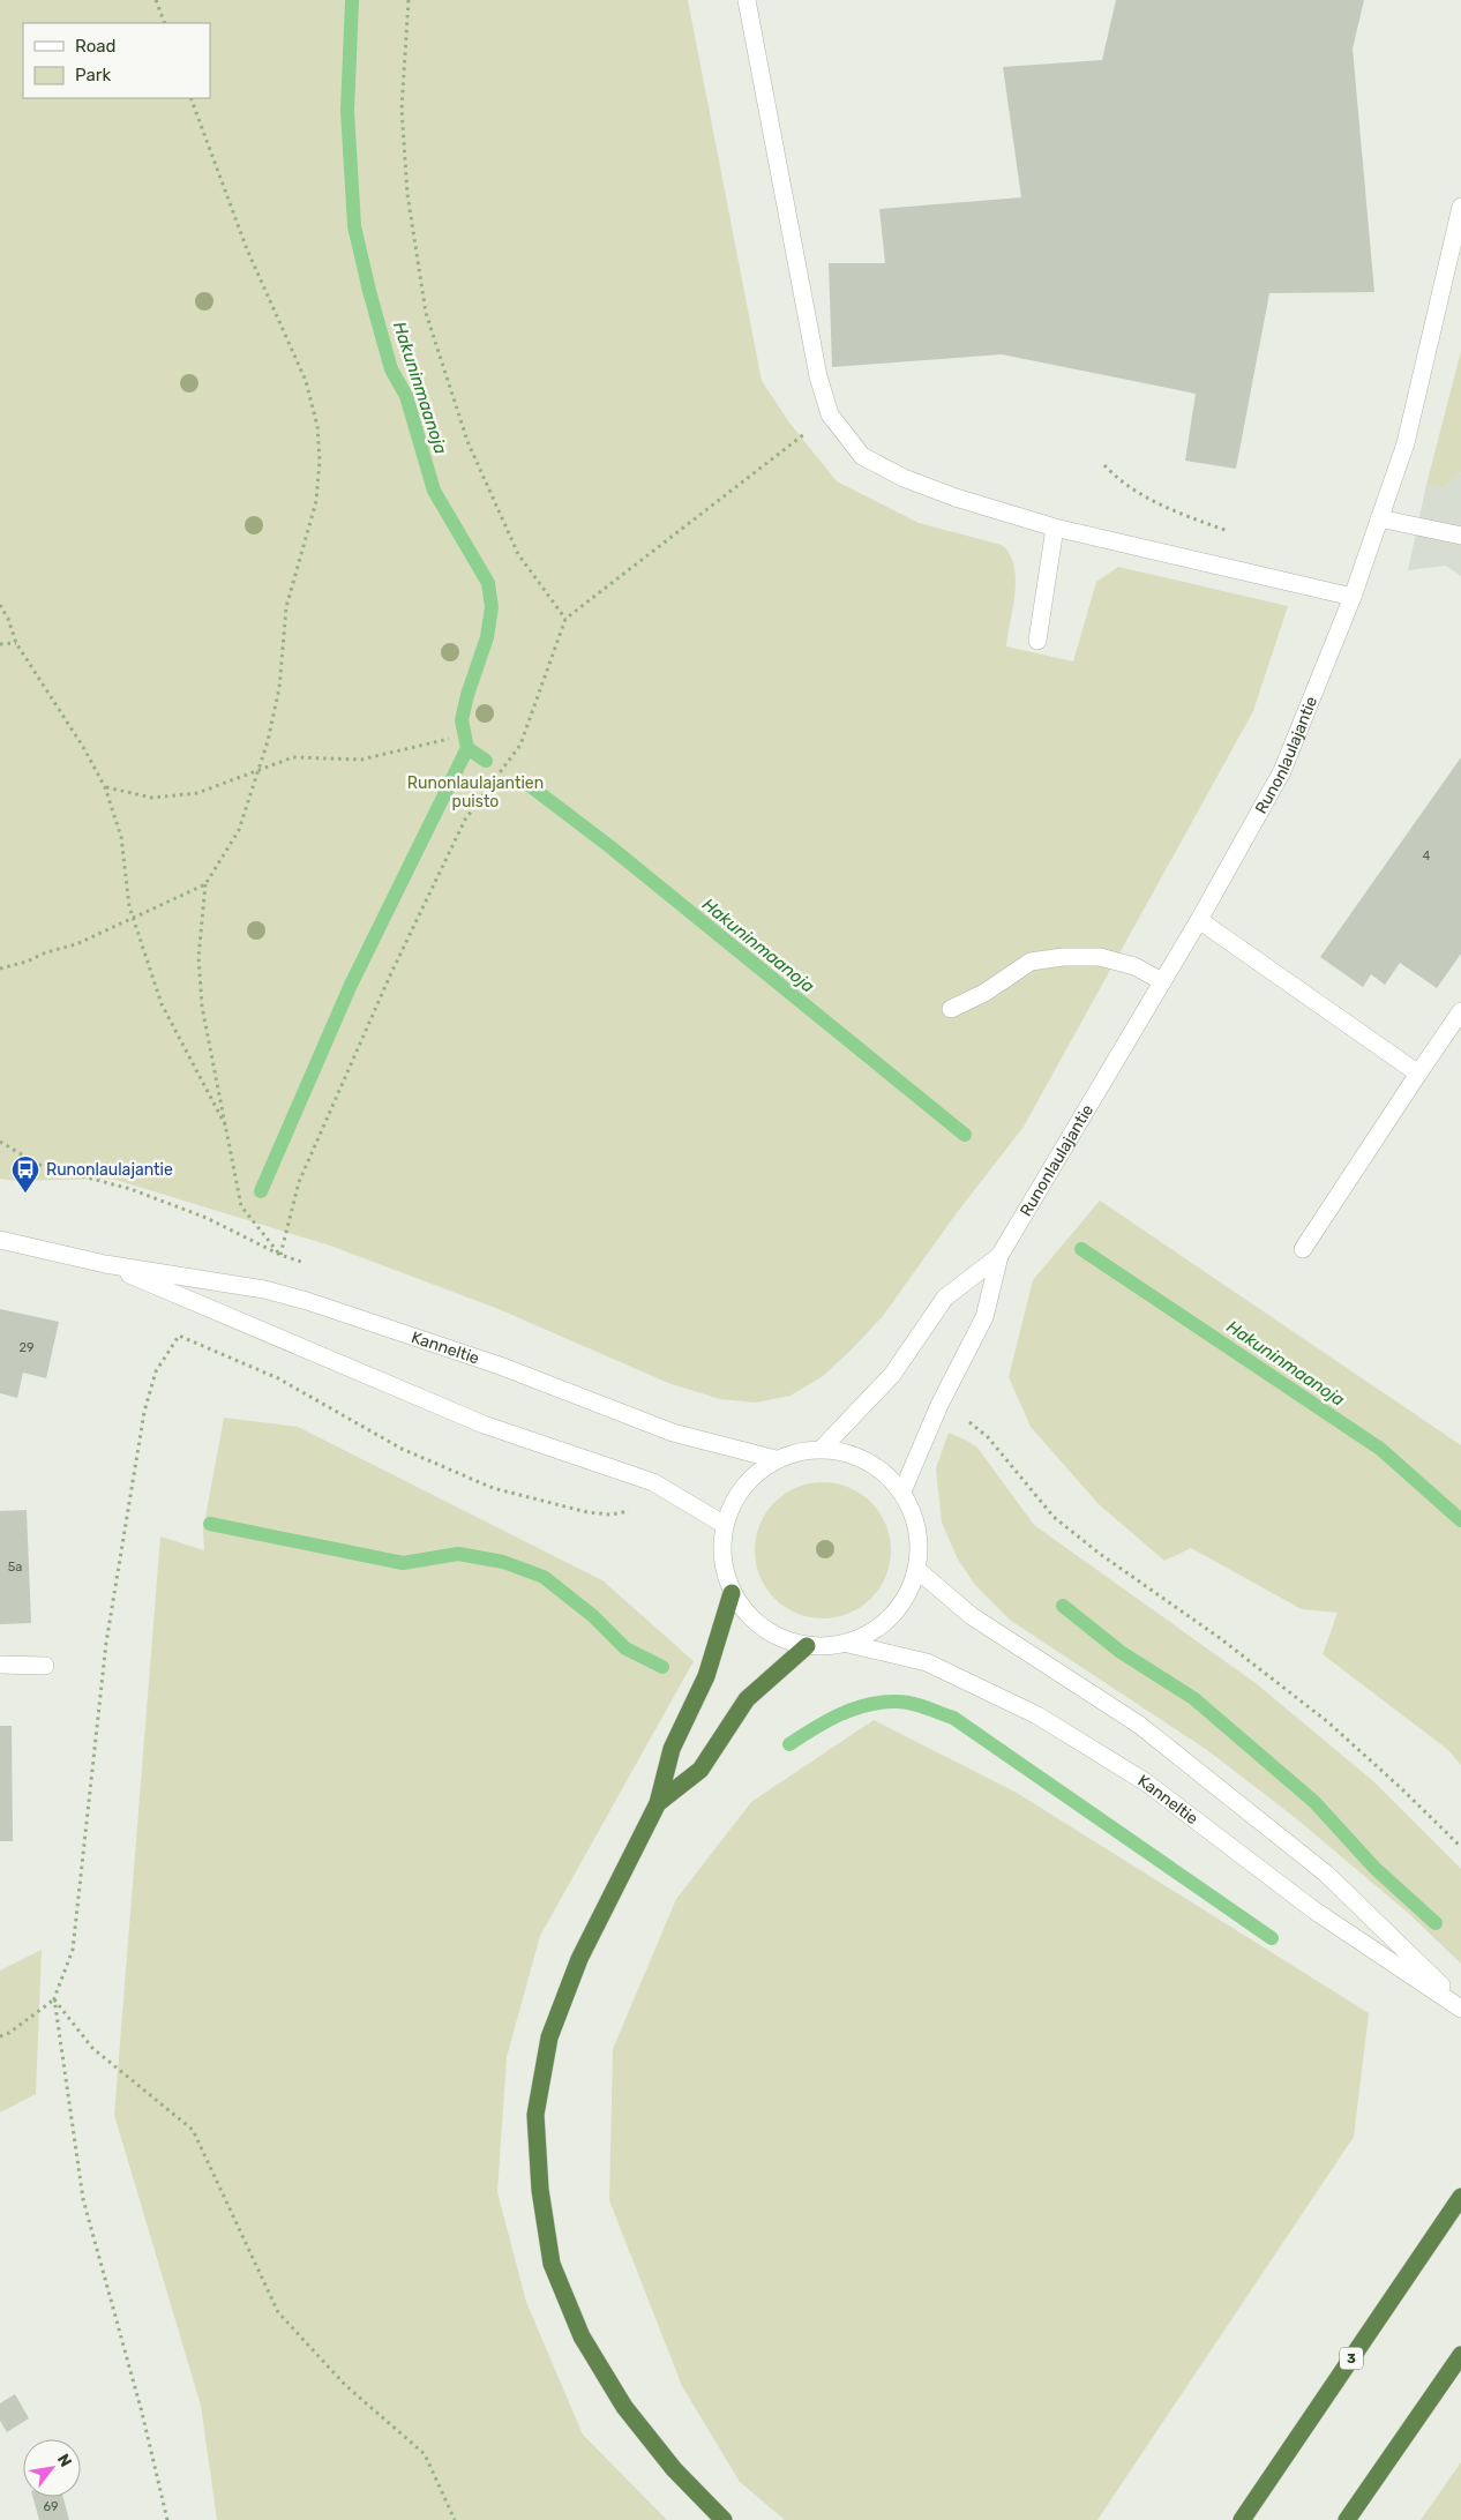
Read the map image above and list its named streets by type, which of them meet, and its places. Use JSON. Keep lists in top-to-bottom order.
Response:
{
  "streets": {
    "highway": ["3"],
    "main road": ["Runonlaulajantie", "Kanneltie"]
  },
  "crossings": [
    ["Runonlaulajantie", "Kanneltie"]
  ],
  "water": ["Hakuninmaanoja"],
  "parks": ["Runonlaulajantien puisto"],
  "places": {
    "bus stop": ["Runonlaulajantie"]
  },
  "house_numbers": [
    "4",
    "29",
    "5a",
    "69"
  ],
  "legend": ["Road", "Park"],
  "north": "top right"
}
